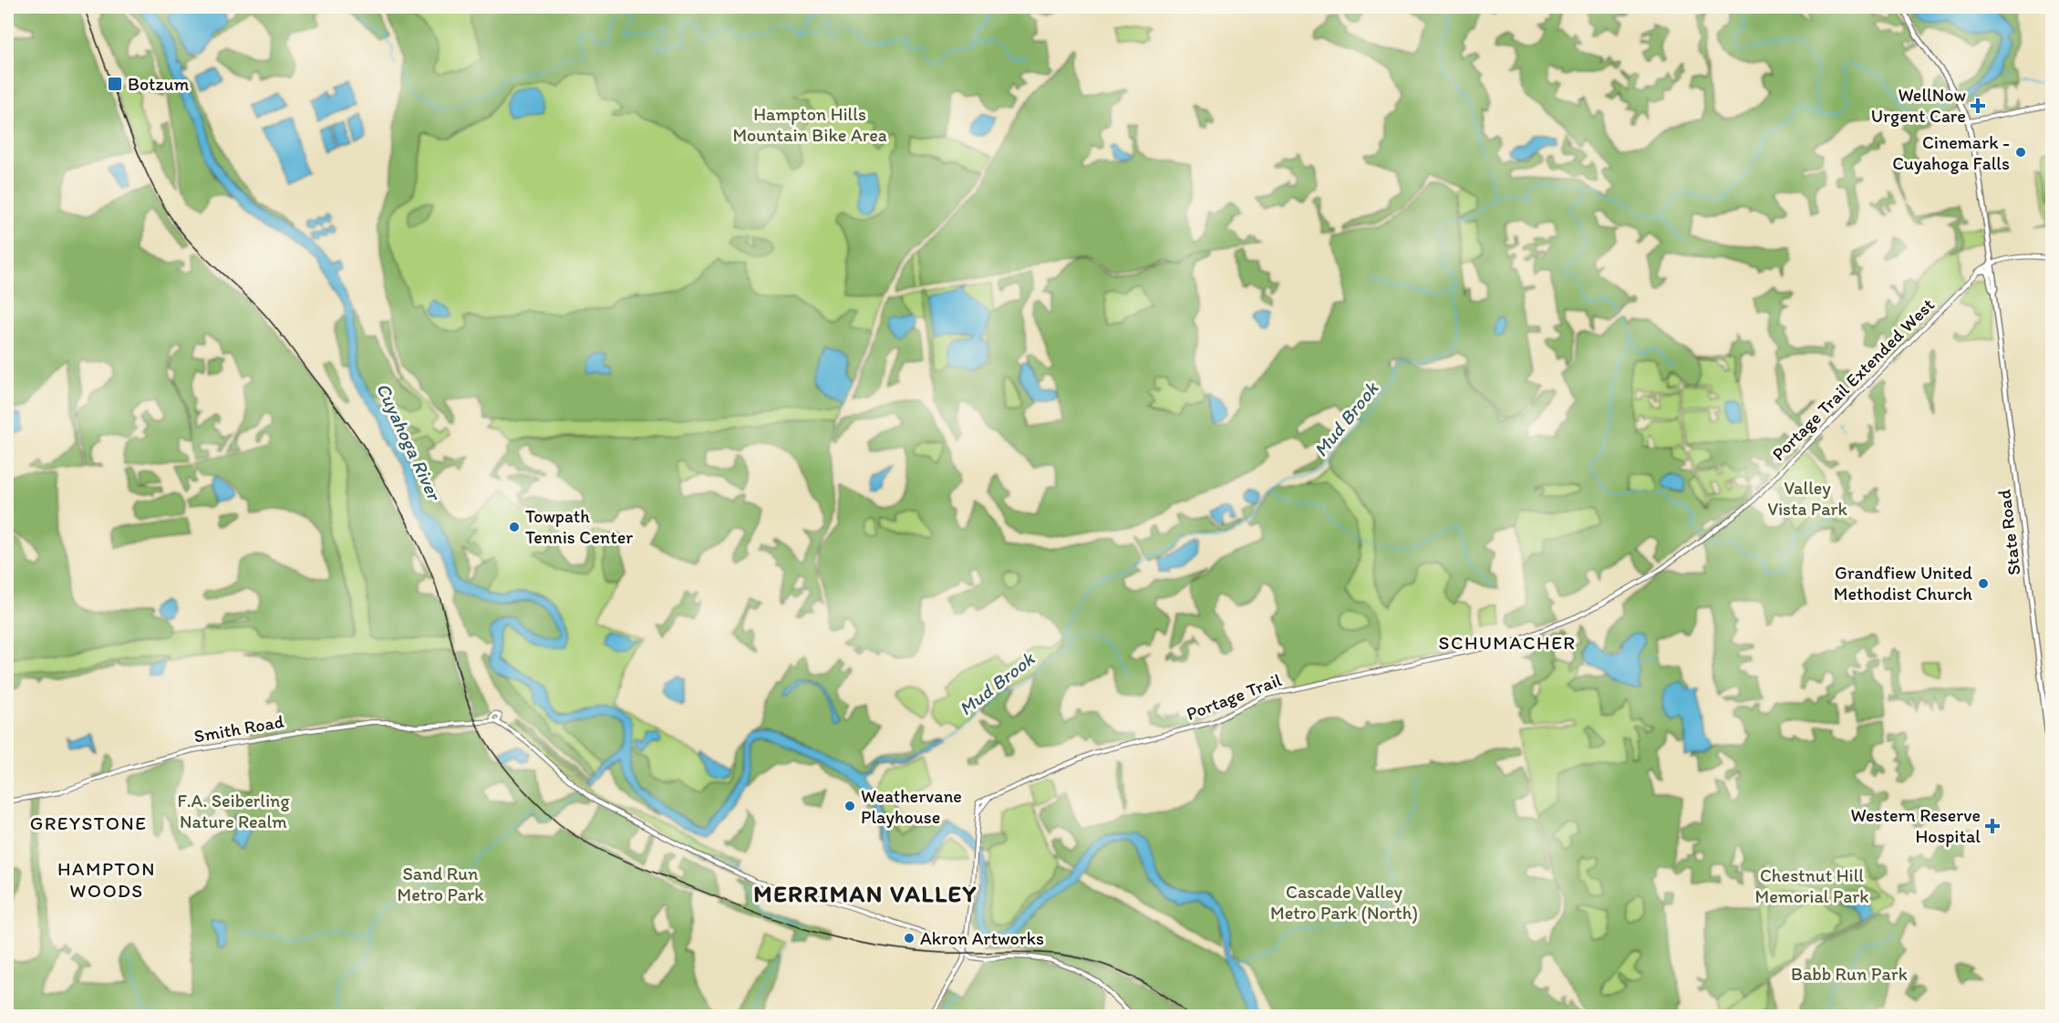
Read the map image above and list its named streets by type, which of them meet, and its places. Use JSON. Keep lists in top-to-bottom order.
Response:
{
  "streets": {
    "main road": [
      "Portage Trail Extended West",
      "State Road",
      "Portage Trail",
      "Smith Road"
    ]
  },
  "crossings": [
    ["Portage Trail Extended West", "State Road"],
    ["Portage Trail Extended West", "Portage Trail"]
  ],
  "districts": [
    "SCHUMACHER",
    "GREYSTONE",
    "HAMPTON WOODS",
    "MERRIMAN VALLEY"
  ],
  "water": ["Mud Brook", "Cuyahoga River"],
  "parks": [
    "Hampton Hills Mountain Bike Area",
    "Valley Vista Park",
    "F.A. Seiberling Nature Realm",
    "Sand Run Metro Park",
    "Chestnut Hill Memorial Park",
    "Cascade Valley Metro Park (North)",
    "Babb Run Park"
  ],
  "places": {
    "transit": ["Botzum"],
    "health": ["WellNow Urgent Care", "Western Reserve Hospital"],
    "other": [
      "Cinemark - Cuyahoga Falls",
      "Towpath Tennis Center",
      "Grandfiew United Methodist Church",
      "Weathervane Playhouse",
      "Akron Artworks"
    ]
  }
}
